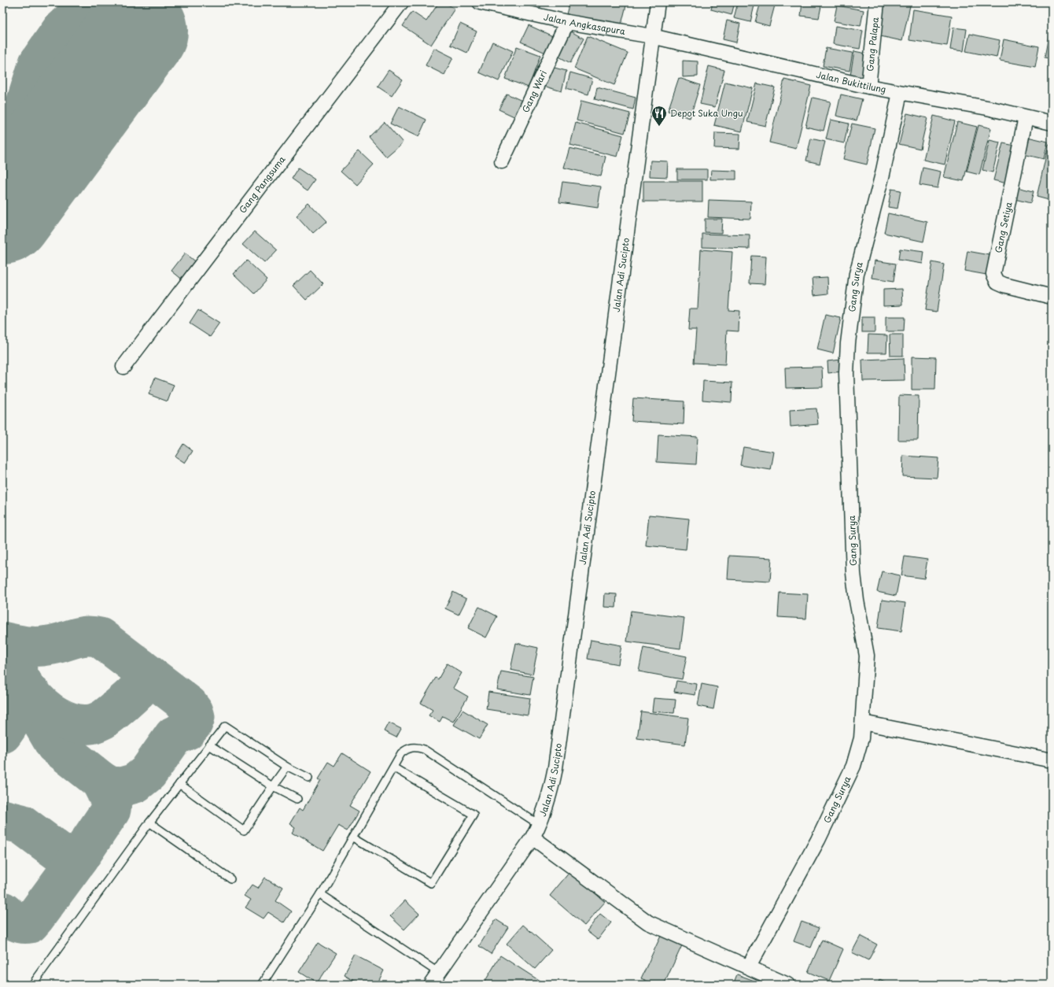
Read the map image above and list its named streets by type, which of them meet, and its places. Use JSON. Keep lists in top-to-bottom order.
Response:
{
  "streets": {
    "street": [
      "Jalan Angkasapura",
      "Gang Palapa",
      "Jalan Bukittilung",
      "Gang Wari",
      "Gang Pangsuma",
      "Gang Setiya",
      "Jalan Adi Sucipto",
      "Gang Surya"
    ]
  },
  "crossings": [
    ["Jalan Angkasapura", "Jalan Bukittilung"],
    ["Jalan Angkasapura", "Gang Wari"],
    ["Jalan Angkasapura", "Jalan Adi Sucipto"],
    ["Gang Palapa", "Jalan Bukittilung"],
    ["Jalan Bukittilung", "Gang Setiya"],
    ["Jalan Bukittilung", "Jalan Adi Sucipto"],
    ["Jalan Bukittilung", "Gang Surya"]
  ],
  "places": {
    "restaurant": ["Depot Suka Ungu"]
  }
}
